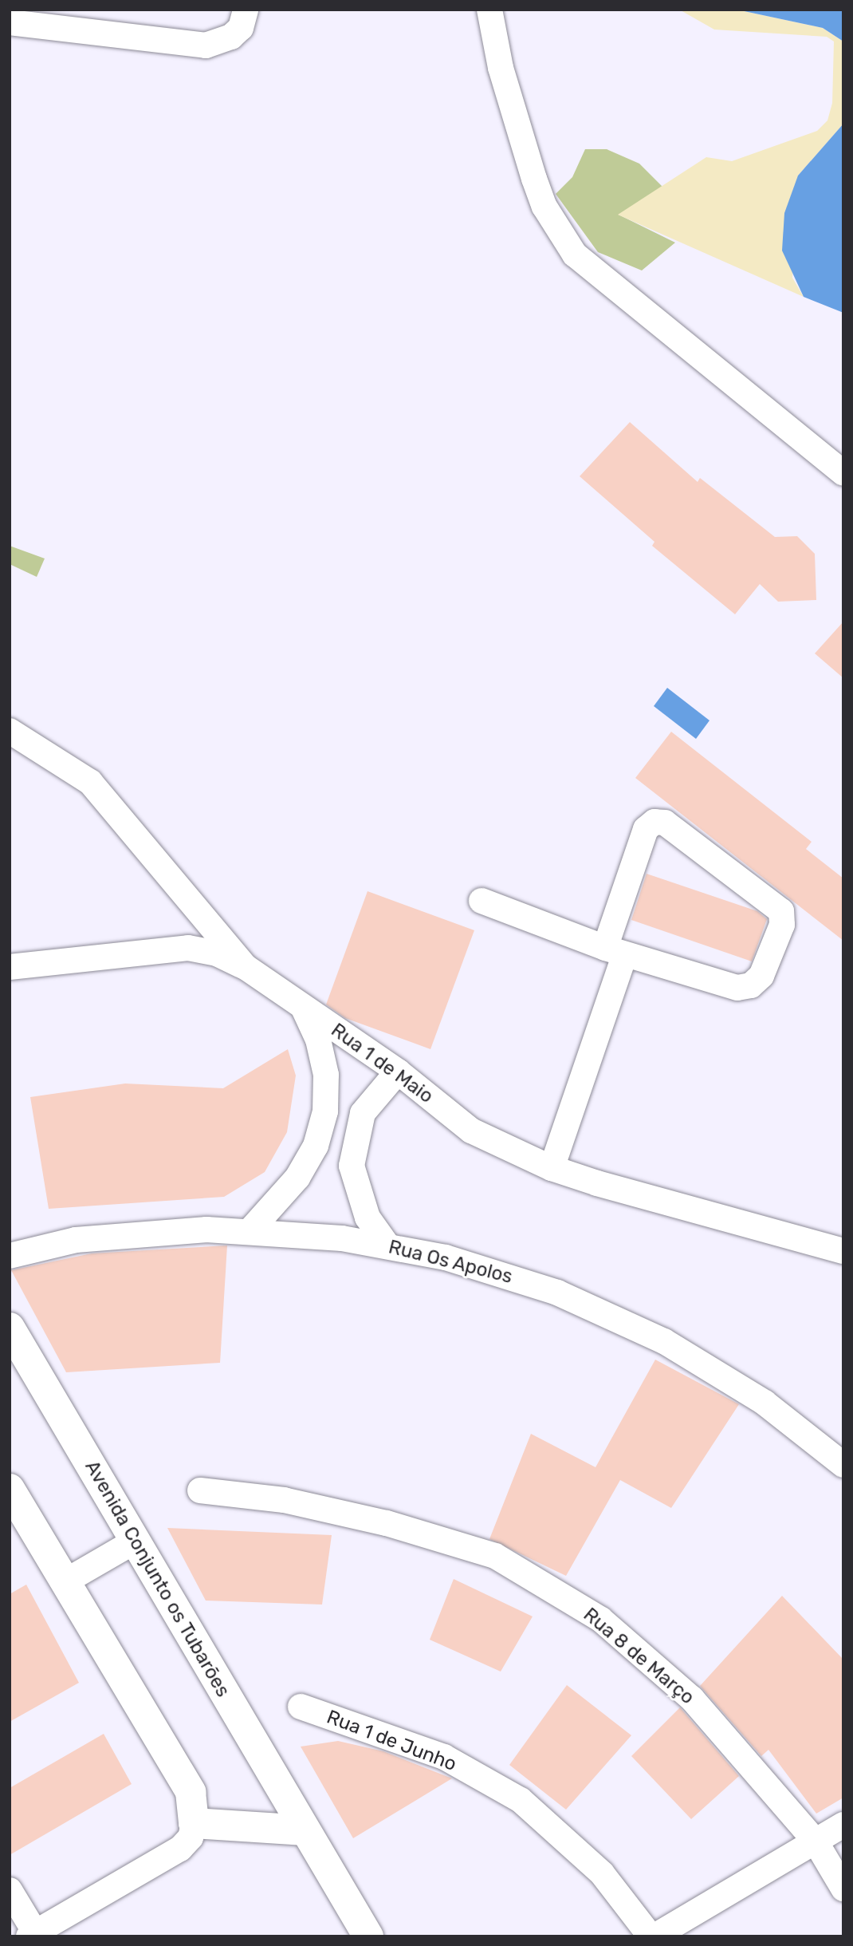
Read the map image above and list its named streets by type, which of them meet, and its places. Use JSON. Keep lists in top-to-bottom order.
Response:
{
  "streets": {
    "street": [
      "Rua 1 de Maio",
      "Rua Os Apolos",
      "Avenida Conjunto os Tubarões",
      "Rua 8 de Março",
      "Rua 1 de Junho"
    ]
  }
}
